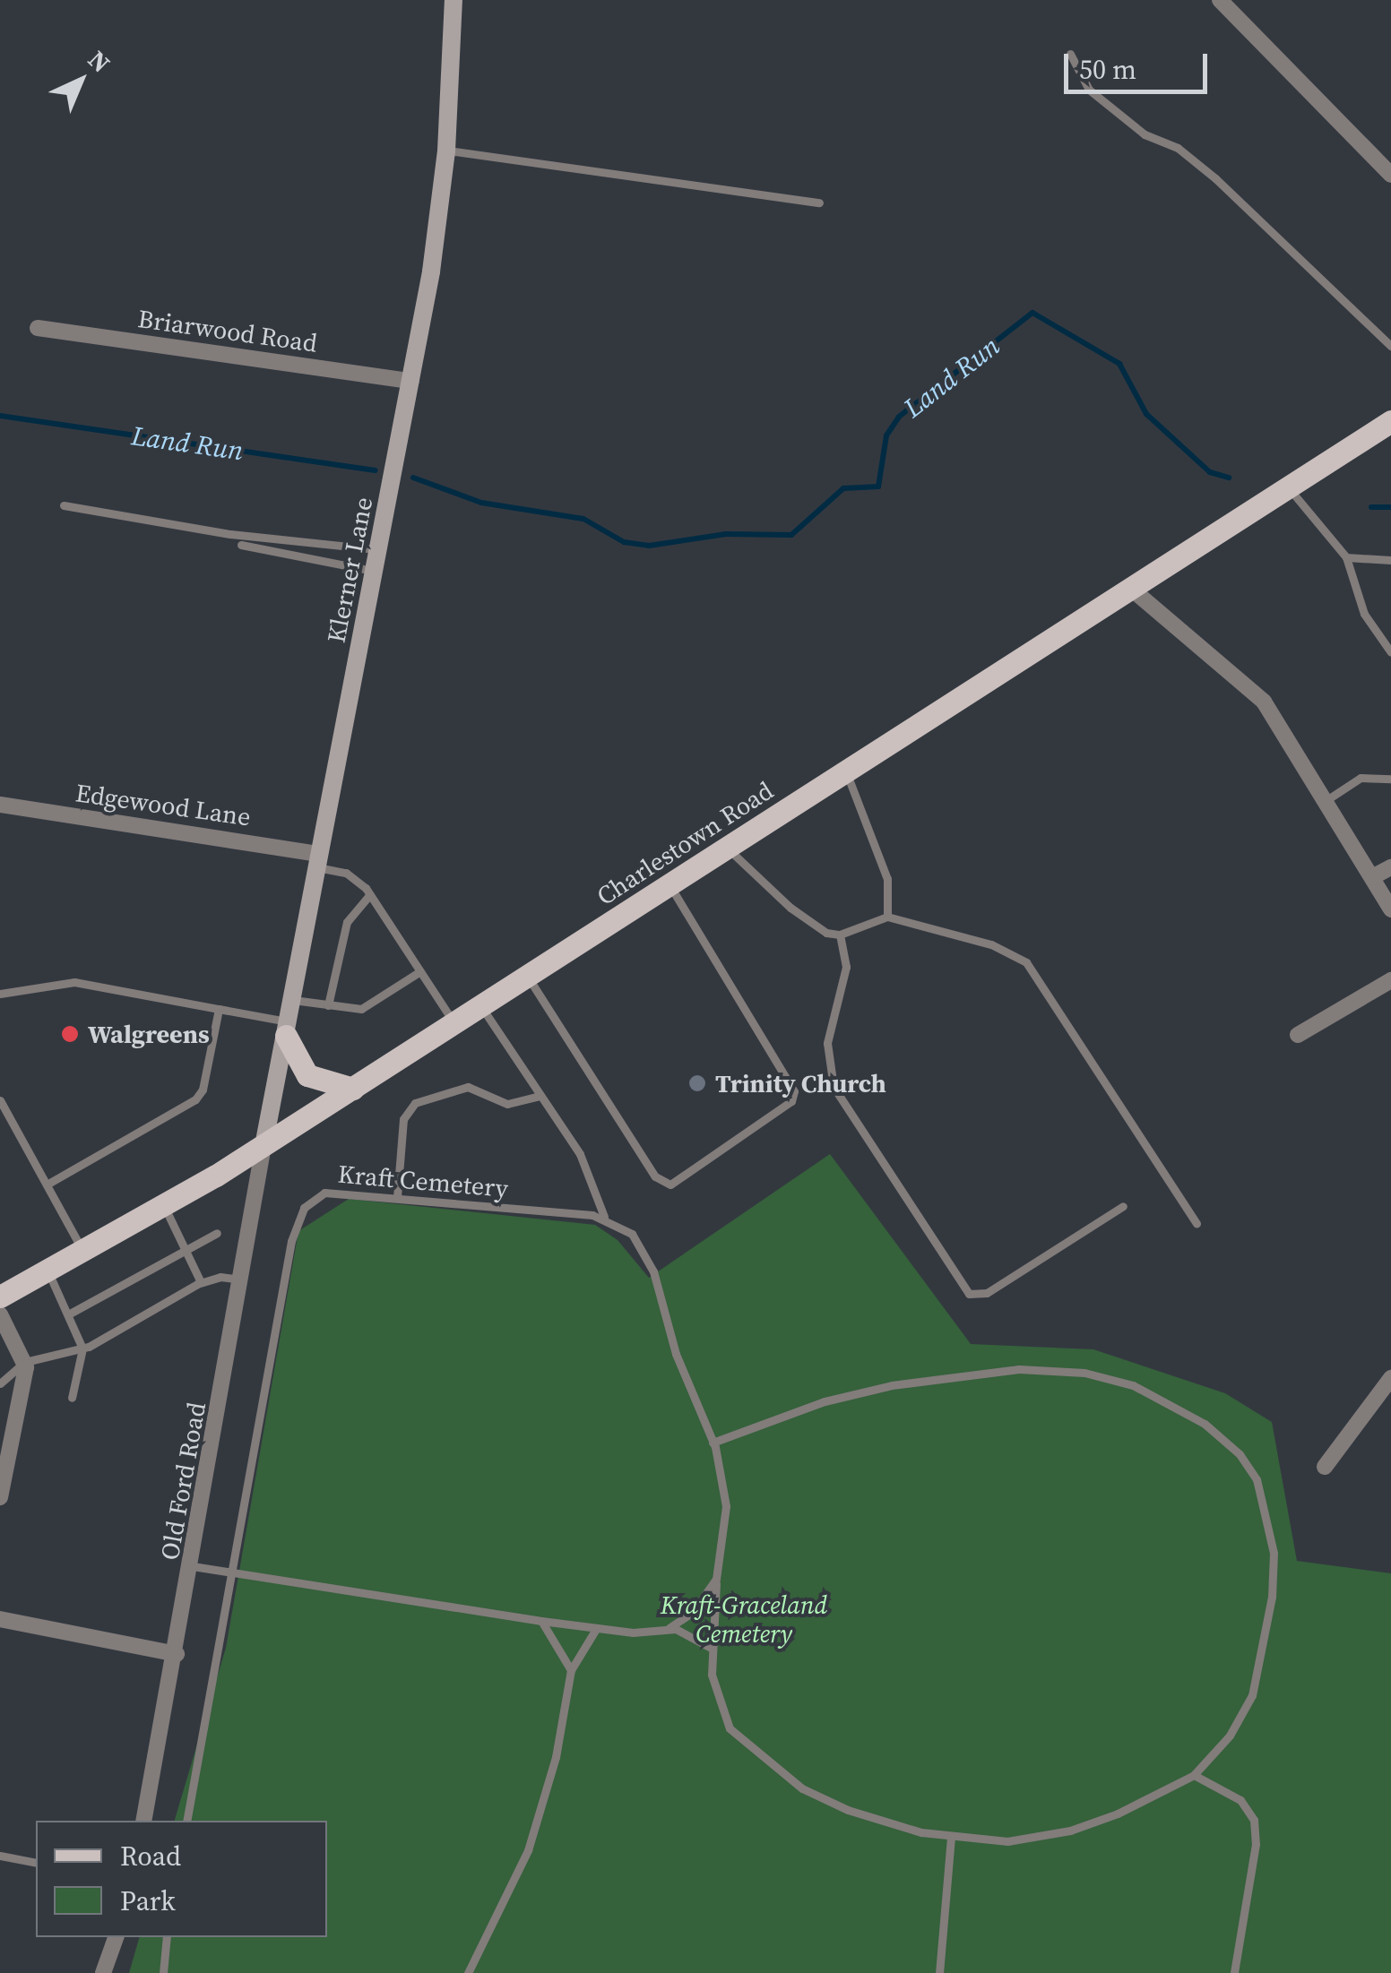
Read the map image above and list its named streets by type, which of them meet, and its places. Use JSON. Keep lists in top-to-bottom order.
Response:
{
  "streets": {
    "main road": ["Charlestown Road"],
    "street": [
      "Briarwood Road",
      "Klerner Lane",
      "Edgewood Lane",
      "Old Ford Road"
    ],
    "lane": ["Kraft Cemetery"]
  },
  "crossings": [
    ["Briarwood Road", "Klerner Lane"],
    ["Klerner Lane", "Edgewood Lane"],
    ["Klerner Lane", "Charlestown Road"],
    ["Klerner Lane", "Old Ford Road"],
    ["Charlestown Road", "Old Ford Road"]
  ],
  "water": ["Land Run"],
  "parks": ["Kraft-Graceland Cemetery"],
  "places": ["Walgreens", "Trinity Church"],
  "legend": ["Road", "Park"],
  "scale_bar": "50 m",
  "north": "top right"
}
